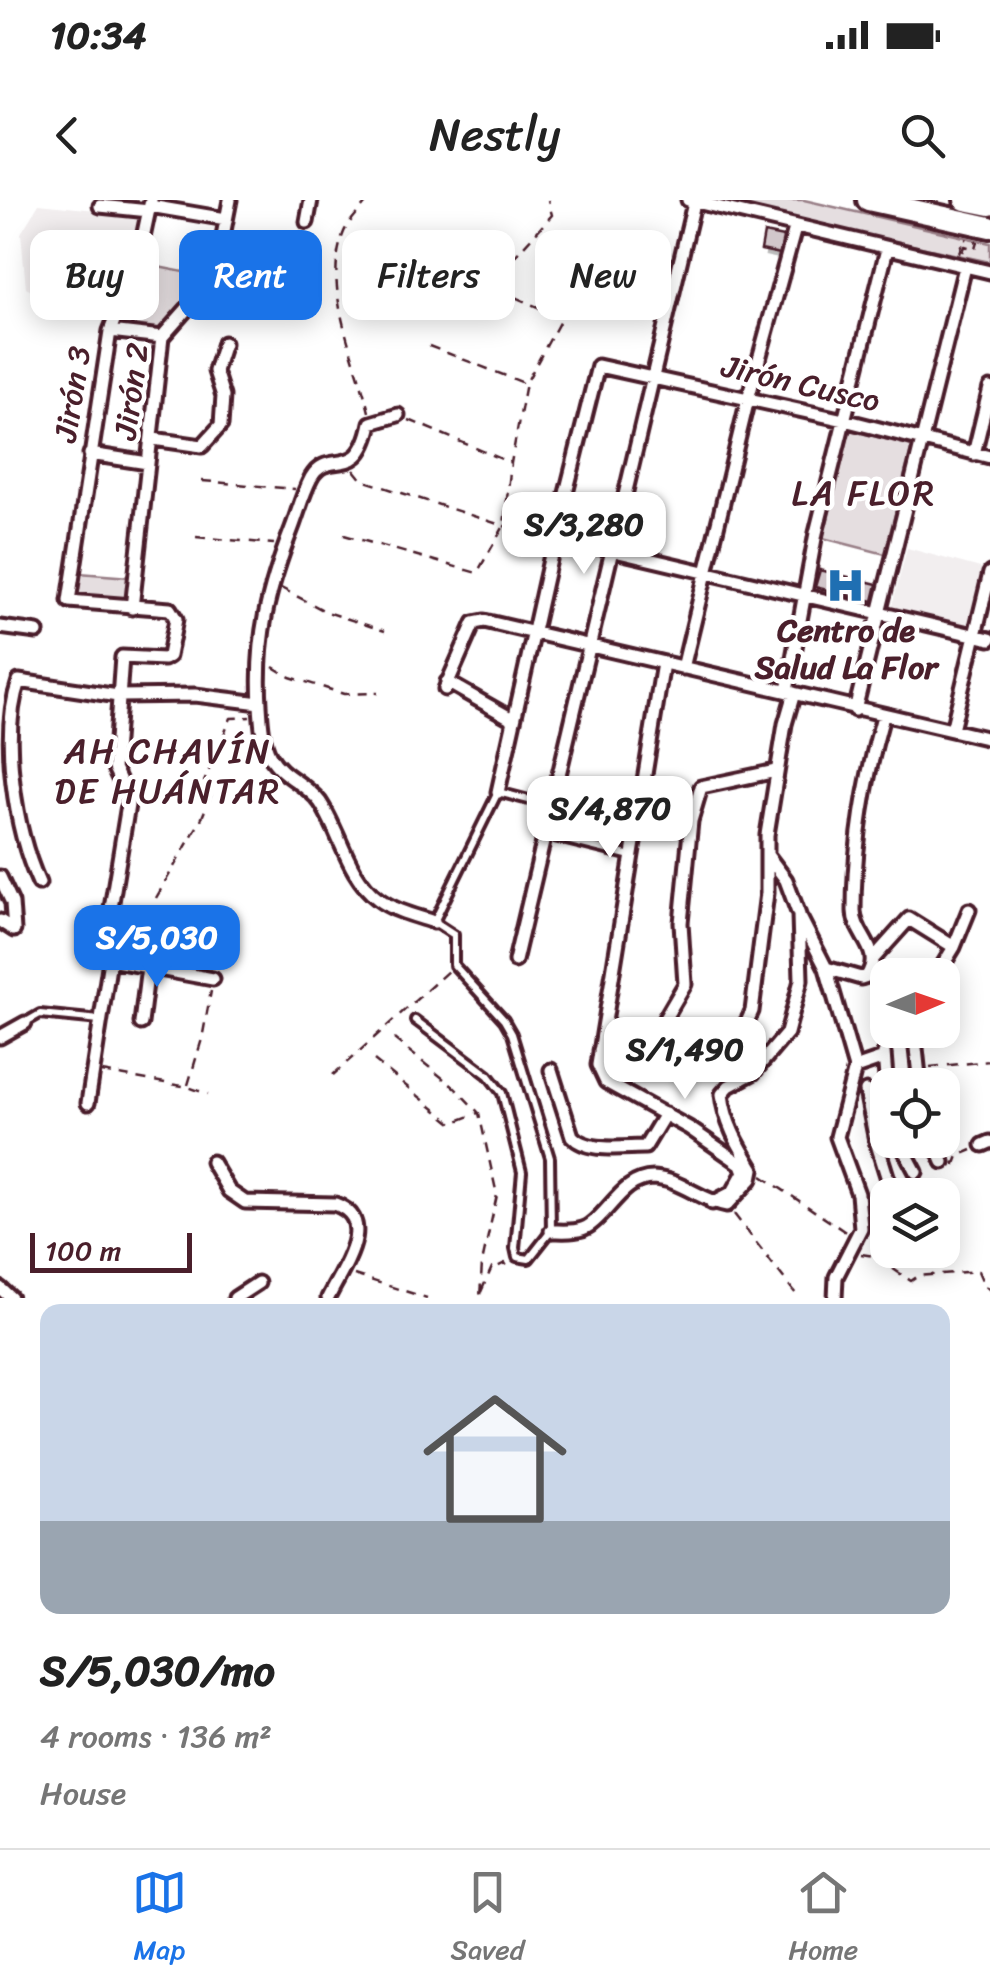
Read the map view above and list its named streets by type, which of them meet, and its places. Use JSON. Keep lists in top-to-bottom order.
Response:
{
  "streets": {
    "street": ["Jirón Cusco", "Jirón 2", "Jirón 3"]
  },
  "crossings": [
    ["Jirón 2", "Jirón 3"]
  ],
  "districts": ["LA FLOR", "AH CHAVÍN DE HUÁNTAR"],
  "places": {
    "hospital": ["Centro de Salud La Flor"]
  },
  "scale_bar": "100 m",
  "north": "right",
  "page": {
    "status": "10:34",
    "header": "Nestly",
    "chip": [
      "Buy",
      "Rent",
      "Filters",
      "New"
    ],
    "price": [
      "S/3,280",
      "S/4,870",
      "S/5,030",
      "S/1,490"
    ],
    "scale": "100 m",
    "list": [
      {
        "name": "S/5,030/mo",
        "note": "4 rooms · 136 m² · House"
      }
    ],
    "tabs": ["Map", "Saved", "Home"]
  }
}
